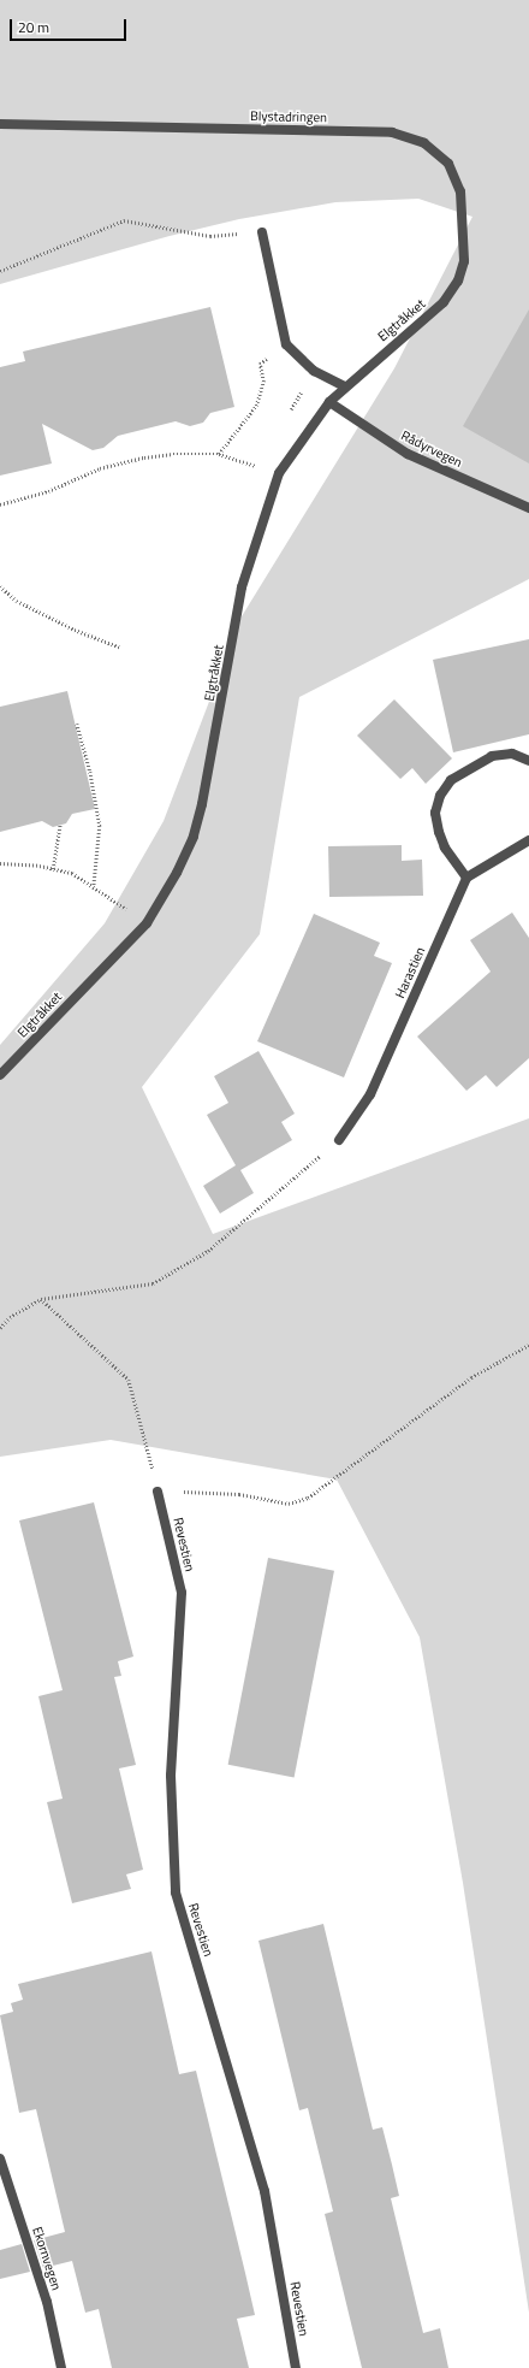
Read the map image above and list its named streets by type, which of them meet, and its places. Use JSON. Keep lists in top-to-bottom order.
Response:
{
  "streets": {
    "street": [
      "Blystadringen",
      "Elgtråkket",
      "Rådyrvegen",
      "Harastien",
      "Revestien",
      "Ekornvegen"
    ]
  },
  "crossings": [
    ["Blystadringen", "Elgtråkket"],
    ["Elgtråkket", "Rådyrvegen"]
  ],
  "scale_bar": "20 m"
}
